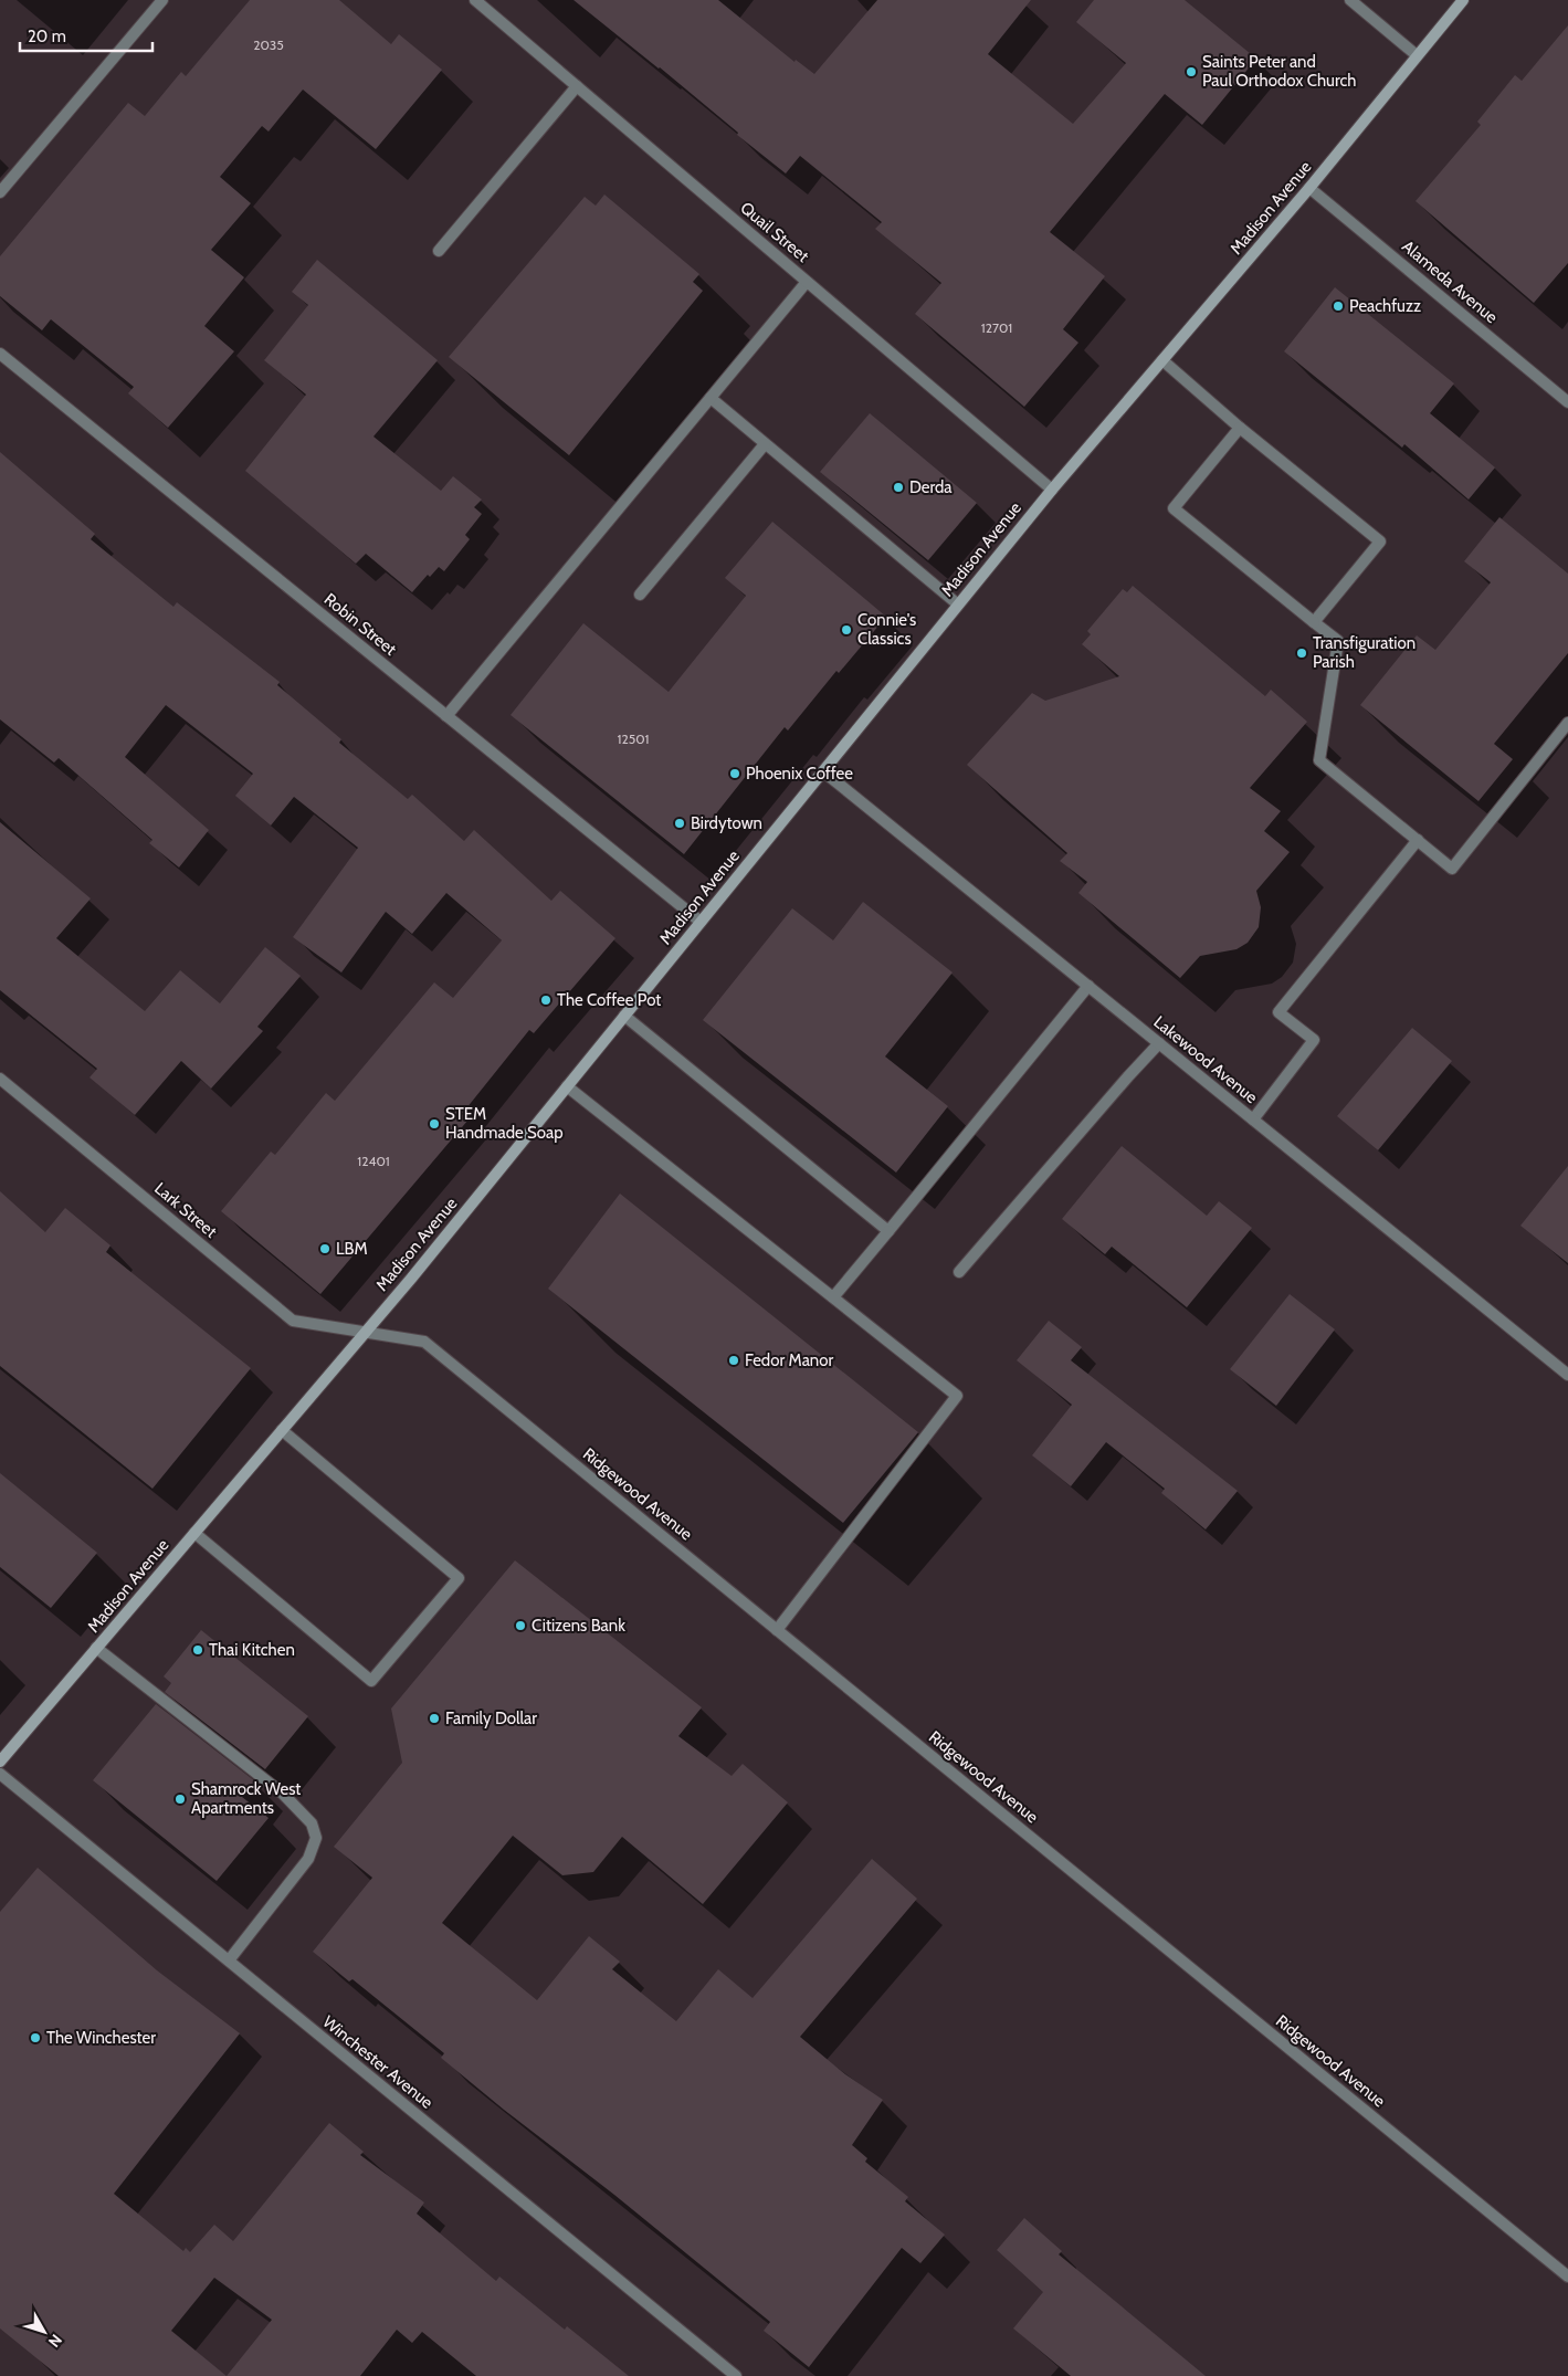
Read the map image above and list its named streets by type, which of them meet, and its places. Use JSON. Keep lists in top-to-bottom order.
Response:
{
  "streets": {
    "main road": ["Madison Avenue"],
    "street": [
      "Quail Street",
      "Alameda Avenue",
      "Robin Street",
      "Lakewood Avenue",
      "Lark Street",
      "Ridgewood Avenue",
      "Winchester Avenue"
    ]
  },
  "crossings": [
    ["Madison Avenue", "Quail Street"],
    ["Madison Avenue", "Alameda Avenue"],
    ["Madison Avenue", "Robin Street"],
    ["Madison Avenue", "Lakewood Avenue"],
    ["Madison Avenue", "Lark Street"],
    ["Madison Avenue", "Ridgewood Avenue"],
    ["Lark Street", "Ridgewood Avenue"]
  ],
  "places": [
    "Saints Peter and Paul Orthodox Church",
    "Peachfuzz",
    "Derda",
    "Connie's Classics",
    "Transfiguration Parish",
    "Phoenix Coffee",
    "Birdytown",
    "The Coffee Pot",
    "STEM Handmade Soap",
    "LBM",
    "Fedor Manor",
    "Citizens Bank",
    "Thai Kitchen",
    "Family Dollar",
    "Shamrock West Apartments",
    "The Winchester"
  ],
  "house_numbers": [
    "2035",
    "12701",
    "12501",
    "12401"
  ],
  "scale_bar": "20 m",
  "north": "bottom right"
}
